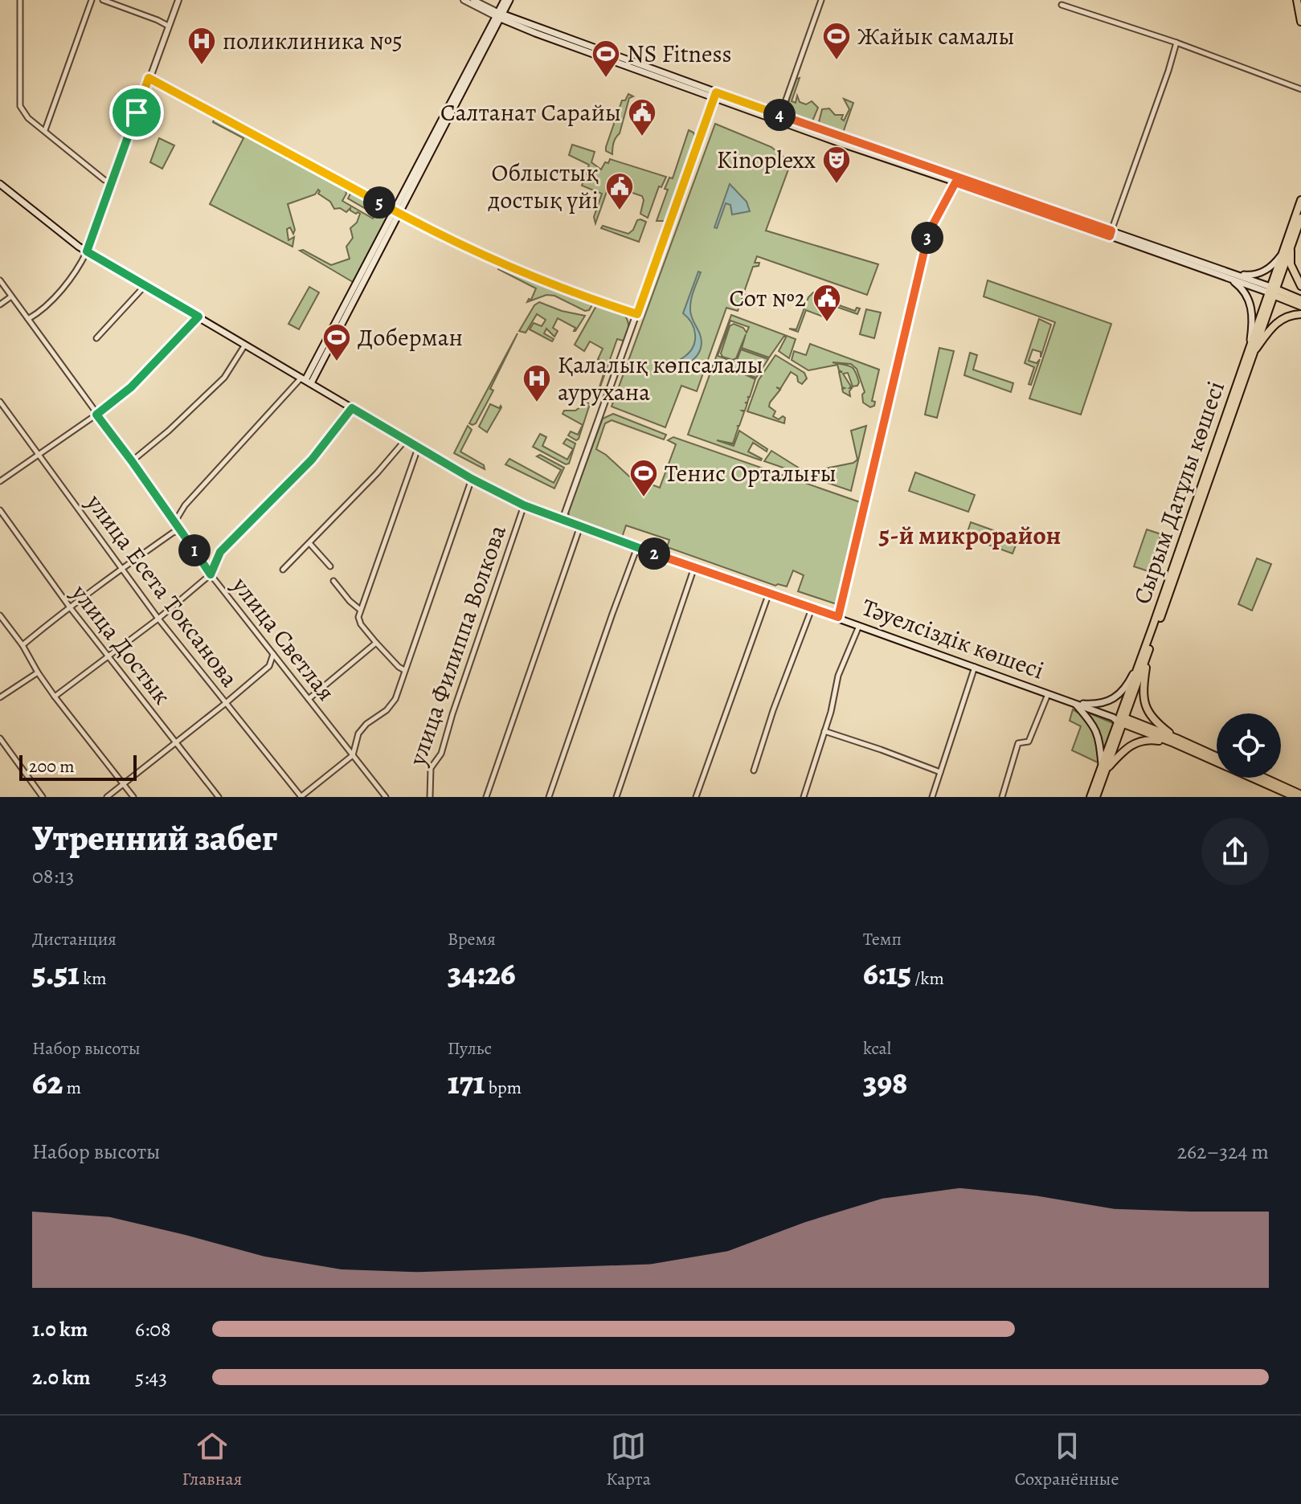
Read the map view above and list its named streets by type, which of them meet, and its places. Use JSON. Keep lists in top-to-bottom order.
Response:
{
  "streets": {
    "main road": ["Сырым Датұлы көшесі", "Тәуелсіздік көшесі"],
    "street": [
      "улица Есета Токсанова",
      "улица Светлая",
      "улица Достык",
      "улица Филиппа Волкова"
    ]
  },
  "crossings": [
    ["Сырым Датұлы көшесі", "Тәуелсіздік көшесі"],
    ["Тәуелсіздік көшесі", "улица Филиппа Волкова"]
  ],
  "districts": ["5-й микрорайон"],
  "places": {
    "sports": [
      "Жайык самалы",
      "NS Fitness",
      "Доберман",
      "Тенис Орталығы"
    ],
    "hospital": ["поликлиника №5", "Қалалық көпсалалы аурухана"],
    "public building": ["Салтанат Сарайы", "Облыстық достық үйі", "Сот №2"],
    "theatre": ["Kinoplexx"]
  },
  "scale_bar": "200 m",
  "page": {
    "pins": [
      "4",
      "5",
      "3",
      "1",
      "2"
    ],
    "scale": "200 m",
    "heading": ["Утренний забег", "08:13"],
    "stats": [
      ["Дистанция", "5.51 km"],
      ["Время", "34:26"],
      ["Темп", "6:15 /km"],
      ["Набор высоты", "62 m"],
      ["Пульс", "171 bpm"],
      ["kcal", "398"]
    ],
    "chart": ["Набор высоты", "262–324 m"],
    "list": [
      {
        "name": "1.0 km",
        "note": "6:08"
      },
      {
        "name": "2.0 km",
        "note": "5:43"
      }
    ],
    "tabs": ["Главная", "Карта", "Сохранённые"]
  }
}
